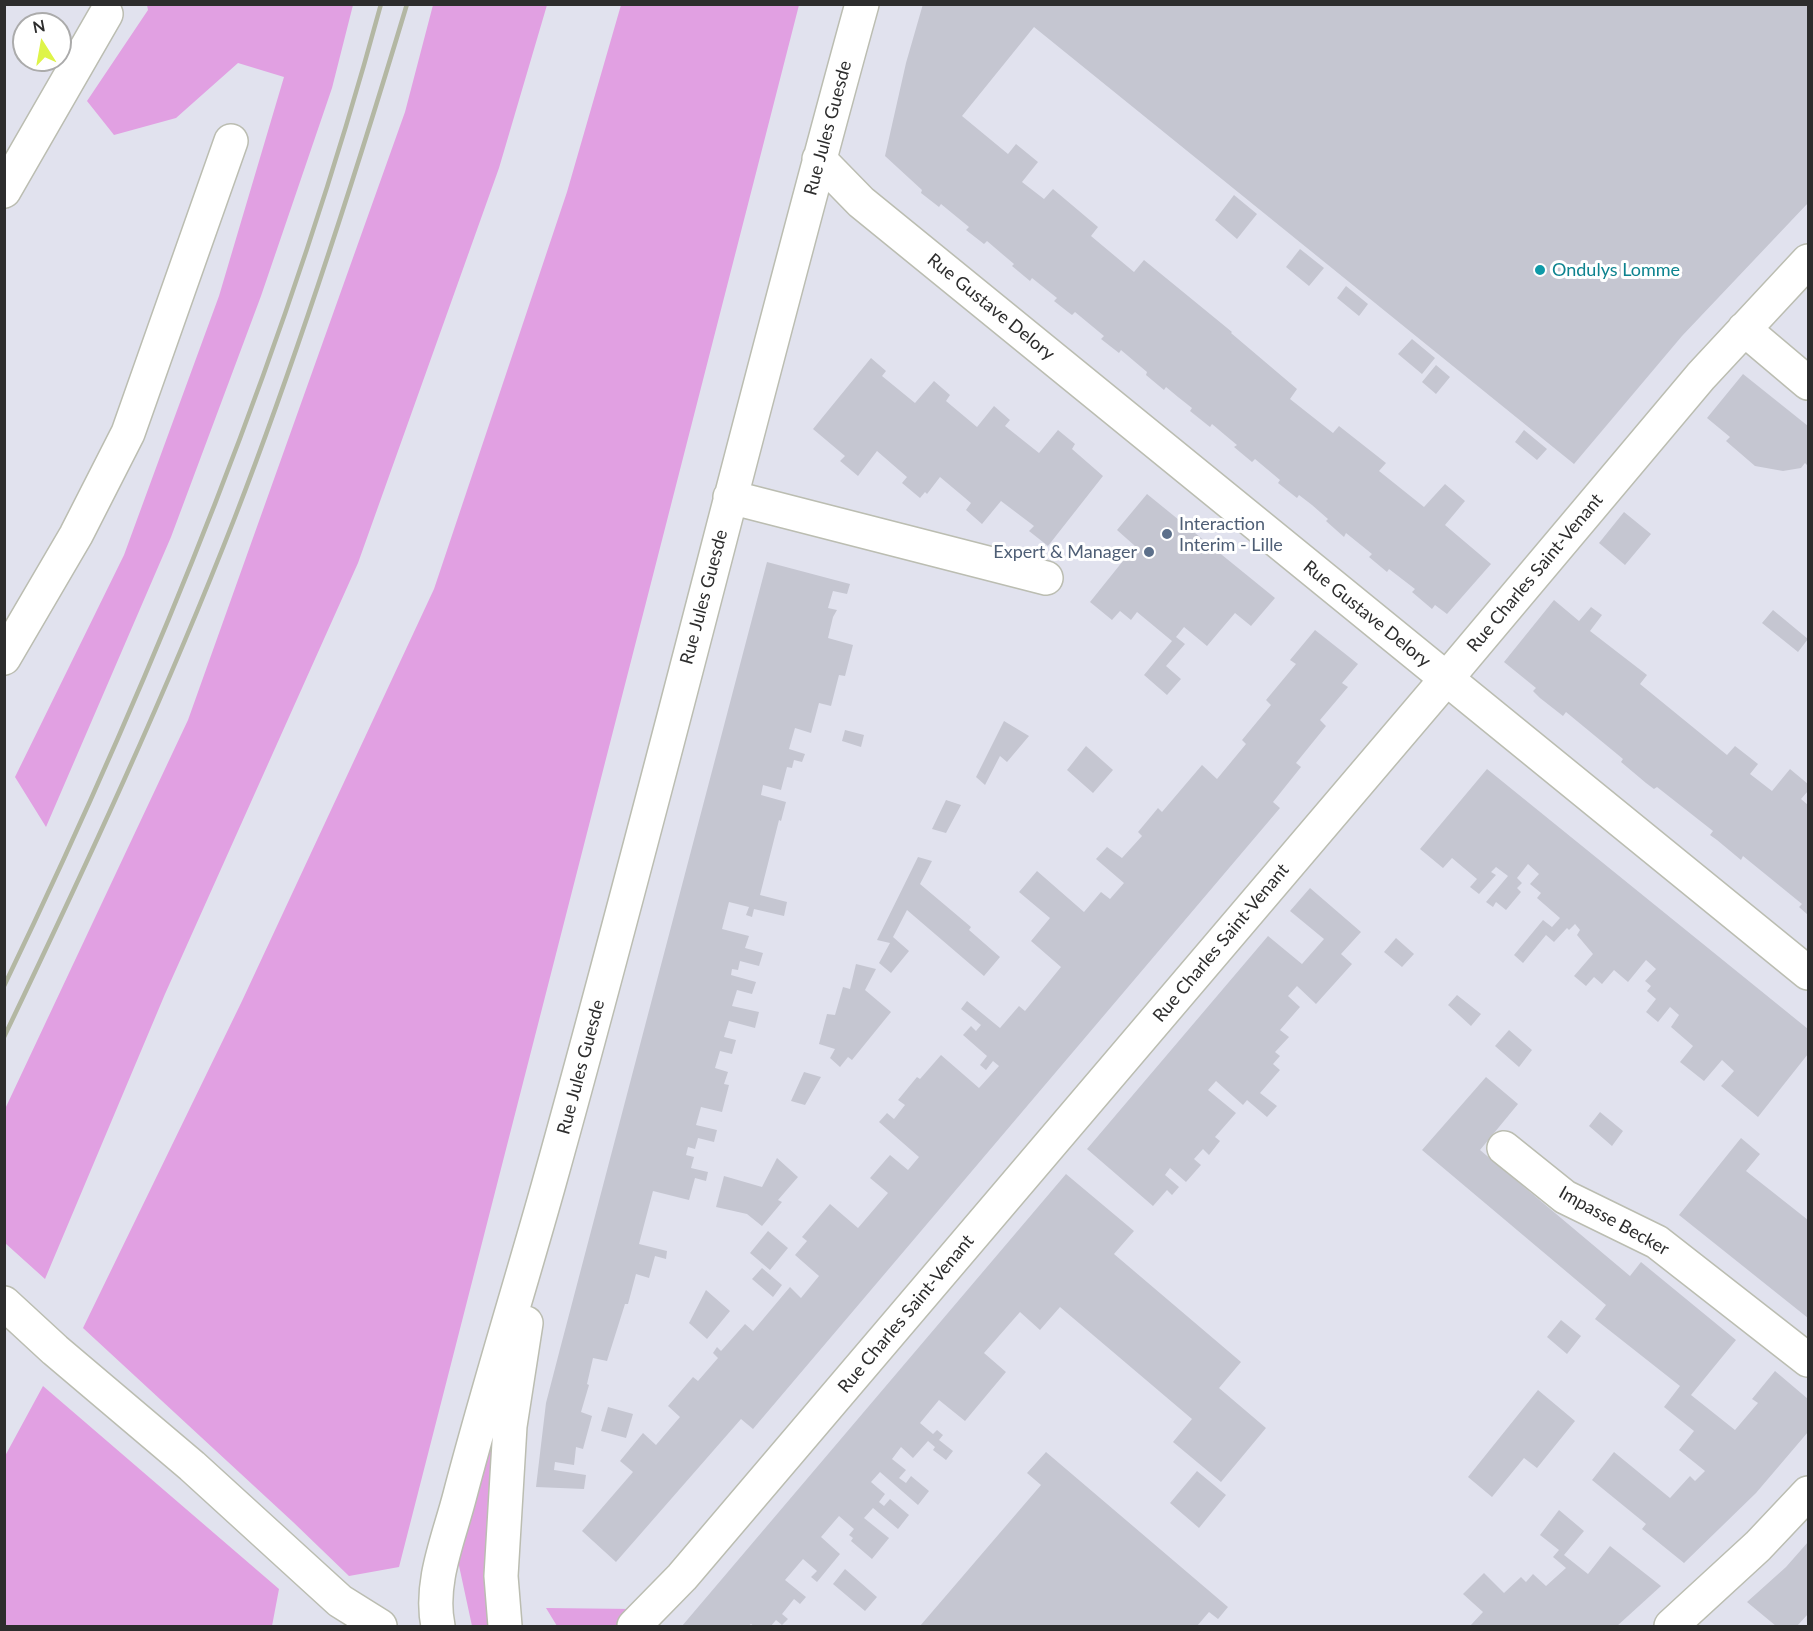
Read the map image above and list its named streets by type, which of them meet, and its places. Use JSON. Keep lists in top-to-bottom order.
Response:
{
  "streets": {
    "street": [
      "Rue Jules Guesde",
      "Rue Gustave Delory",
      "Rue Charles Saint-Venant",
      "Impasse Becker"
    ]
  },
  "crossings": [
    ["Rue Jules Guesde", "Rue Gustave Delory"],
    ["Rue Gustave Delory", "Rue Charles Saint-Venant"]
  ],
  "places": ["Ondulys Lomme", "Interaction Interim - Lille", "Expert & Manager"],
  "north": "top"
}
